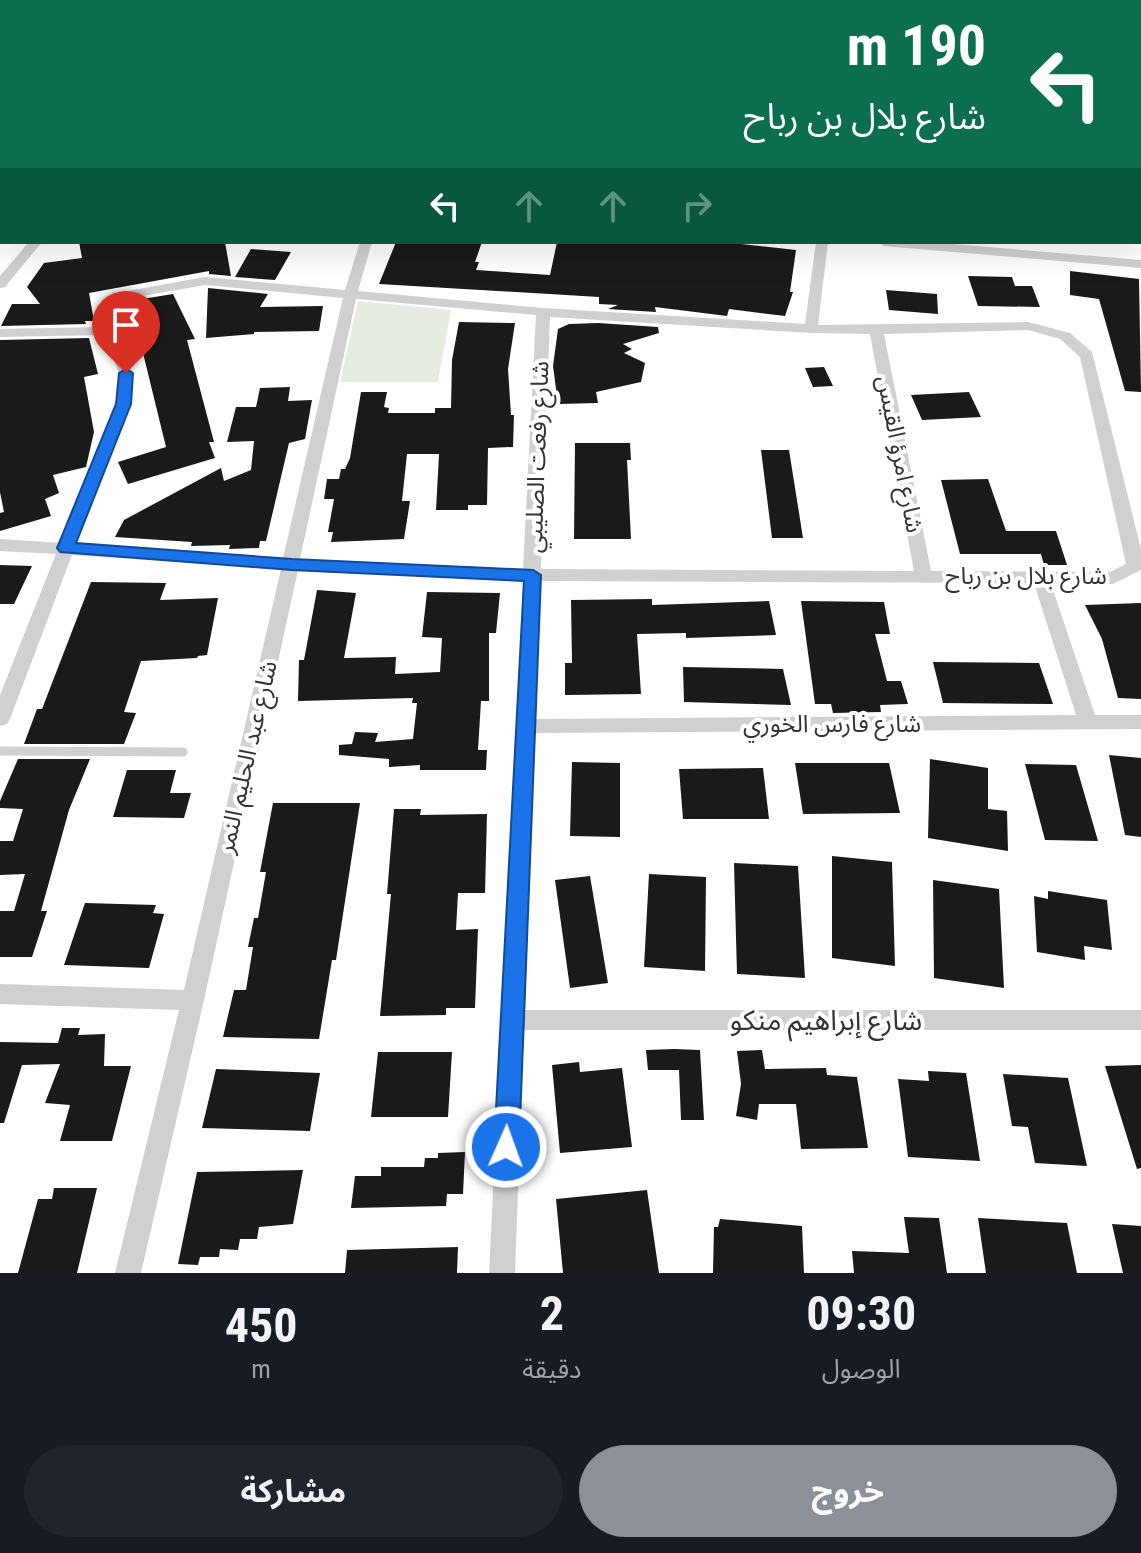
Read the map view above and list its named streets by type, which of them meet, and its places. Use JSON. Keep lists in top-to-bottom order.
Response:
{
  "streets": {
    "street": [
      "شارع امرؤ القيس",
      "شارع رفعت الصليبي",
      "شارع بلال بن رباح",
      "شارع فارس الخوري",
      "شارع عبد الحليم النمر",
      "شارع إبراهيم منكو"
    ]
  },
  "crossings": [
    ["شارع امرؤ القيس", "شارع بلال بن رباح"],
    ["شارع رفعت الصليبي", "شارع بلال بن رباح"],
    ["شارع رفعت الصليبي", "شارع فارس الخوري"],
    ["شارع رفعت الصليبي", "شارع إبراهيم منكو"],
    ["شارع بلال بن رباح", "شارع عبد الحليم النمر"]
  ],
  "page": {
    "turn": ["190 m", "شارع بلال بن رباح"],
    "eta": [
      "09:30",
      "الوصول",
      "2",
      "دقيقة",
      "450",
      "m"
    ],
    "buttons": ["خروج", "مشاركة"]
  }
}
